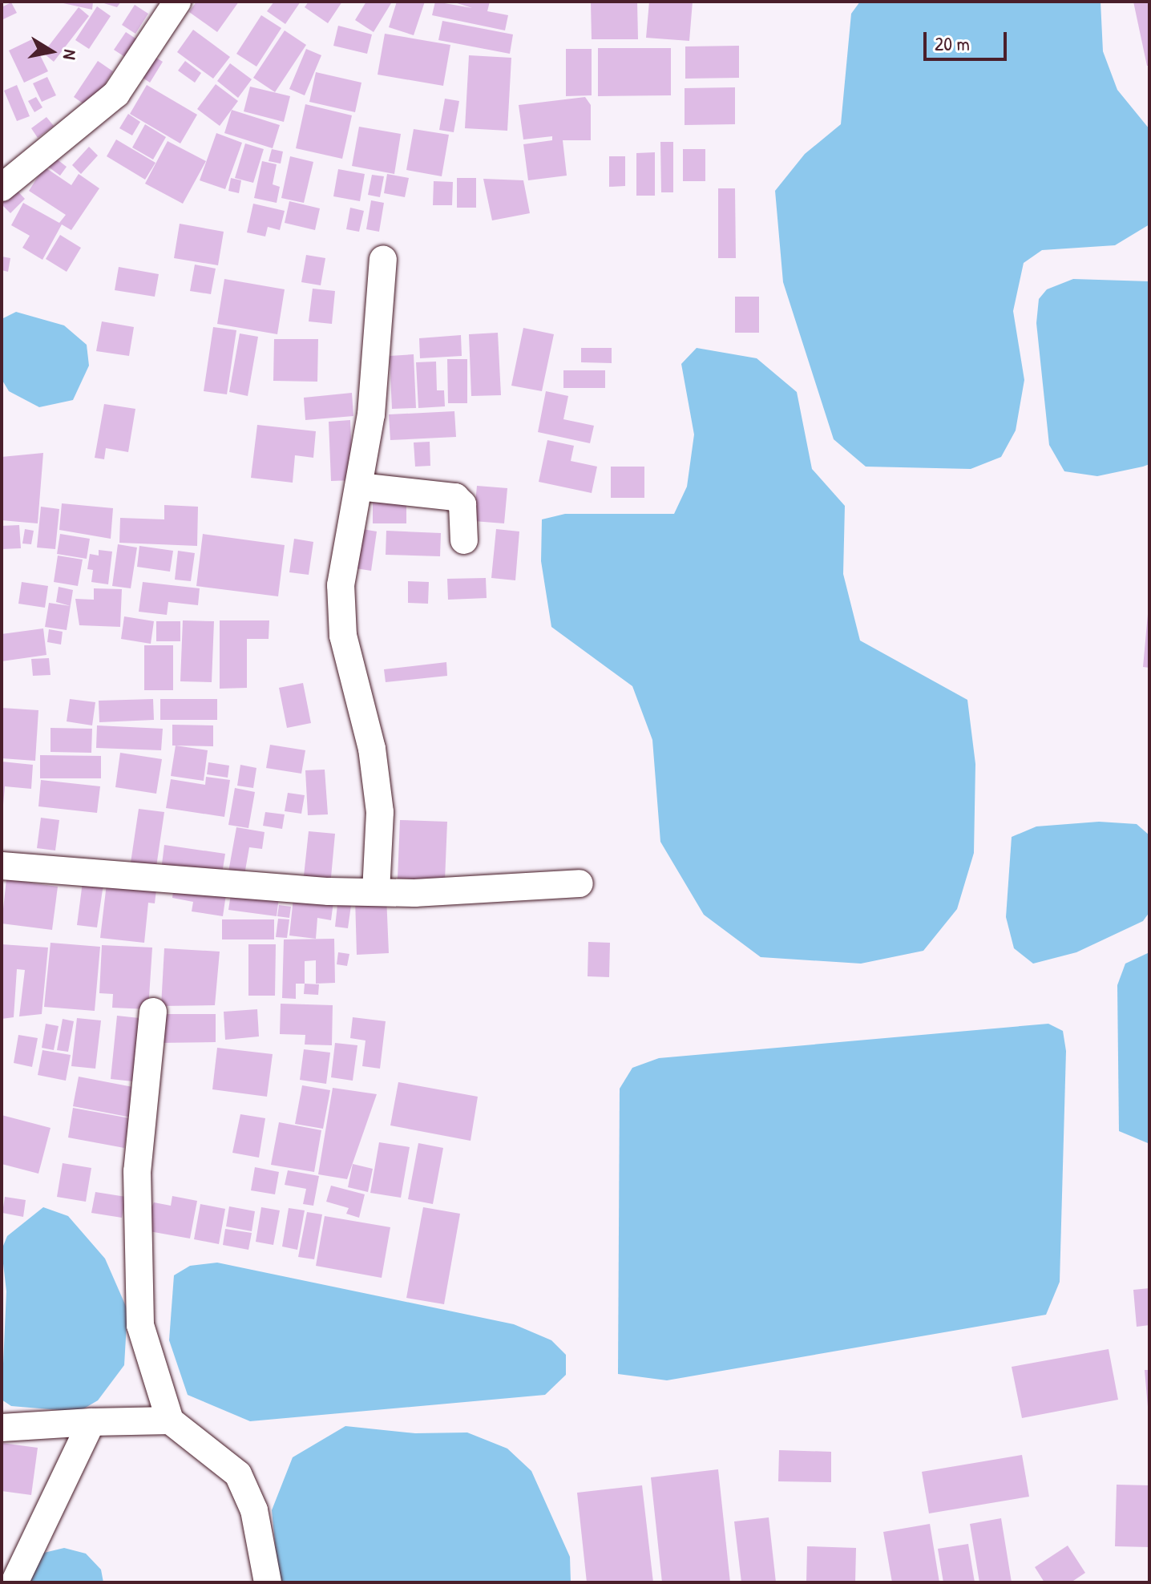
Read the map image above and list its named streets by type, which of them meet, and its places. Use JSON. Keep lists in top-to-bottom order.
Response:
{
  "scale_bar": "20 m",
  "north": "right"
}
